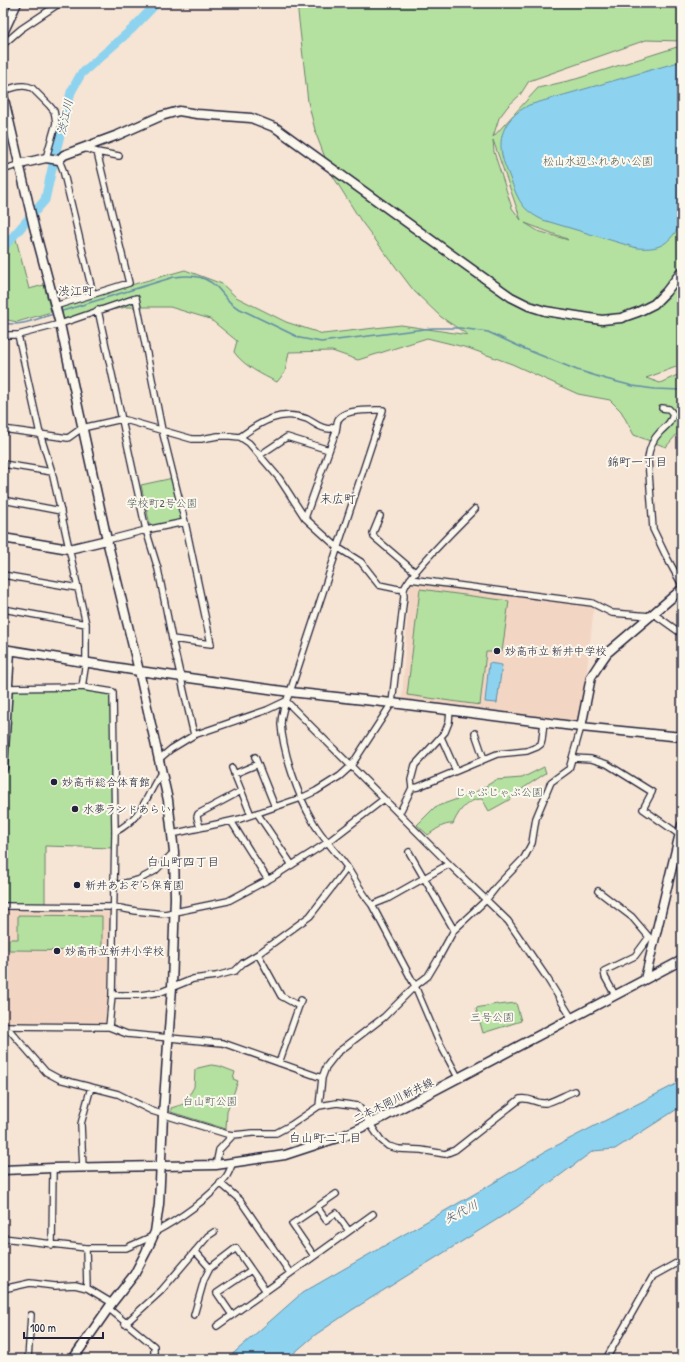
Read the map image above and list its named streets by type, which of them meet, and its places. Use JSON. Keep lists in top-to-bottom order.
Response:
{
  "streets": {
    "street": ["二本木岡川新井線"]
  },
  "districts": [
    "渋江町",
    "錦町一丁目",
    "末広町",
    "白山町四丁目",
    "白山町二丁目"
  ],
  "water": ["渋江川", "矢代川"],
  "parks": [
    "松山水辺ふれあい公園",
    "学校町2号公園",
    "じゃぶじゃぶ公園",
    "三号公園",
    "白山町公園"
  ],
  "places": [
    "妙高市立 新井中学校",
    "妙高市総合体育館",
    "水夢ランドあらい",
    "新井あおぞら保育園",
    "妙高市立新井小学校"
  ],
  "scale_bar": "100 m"
}
